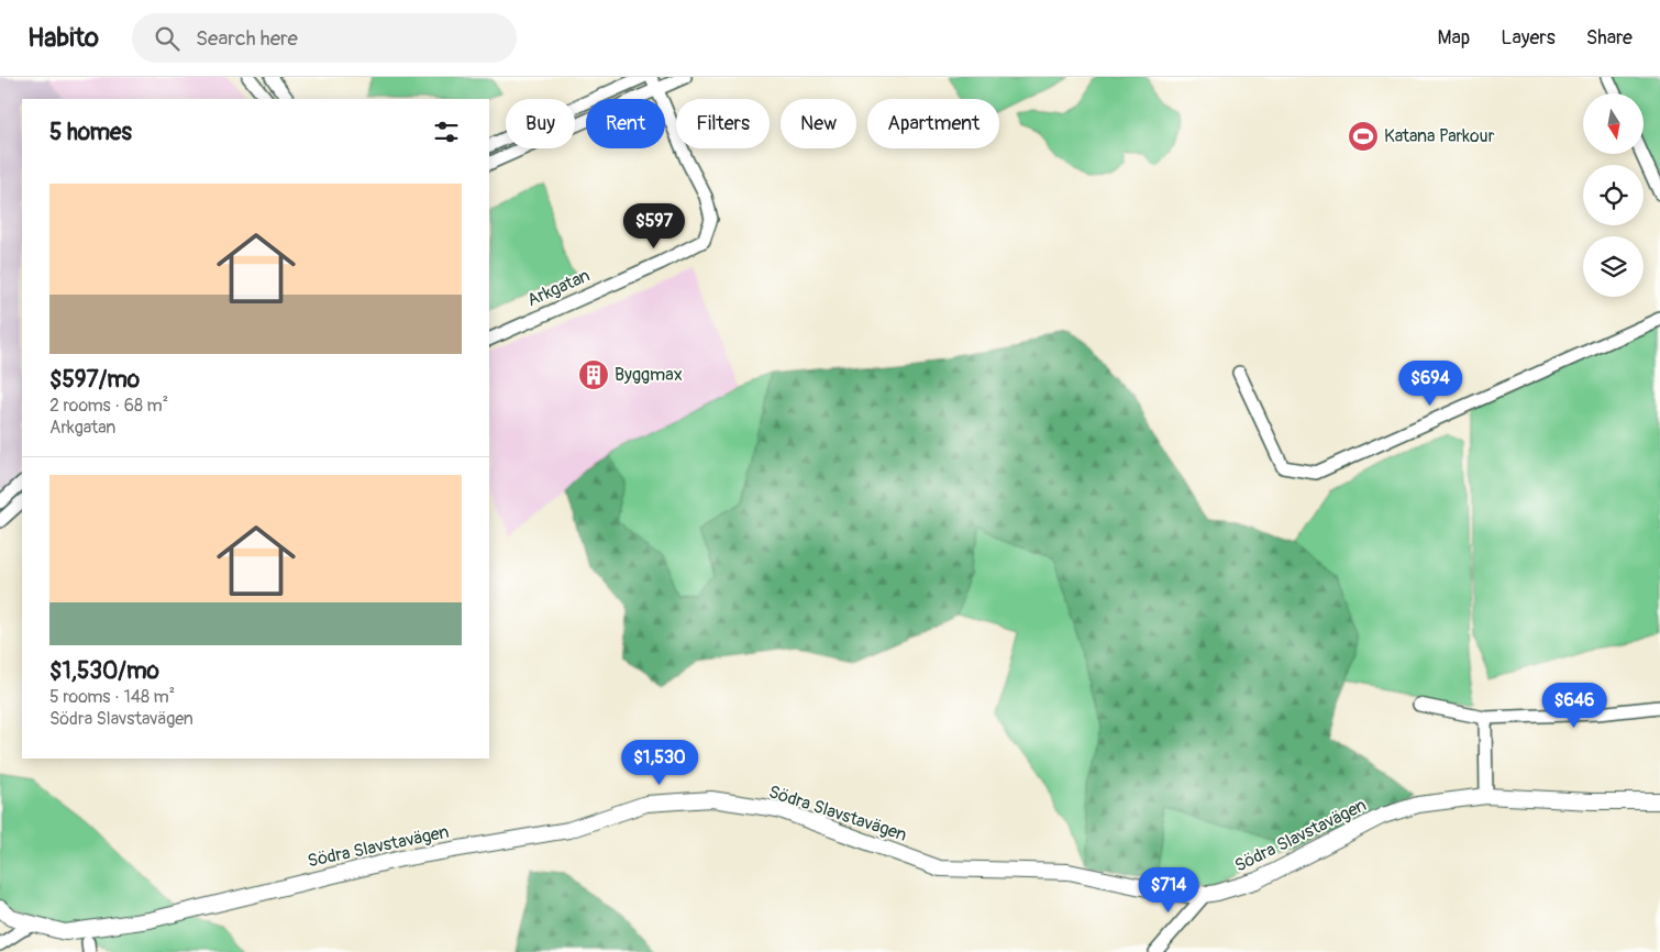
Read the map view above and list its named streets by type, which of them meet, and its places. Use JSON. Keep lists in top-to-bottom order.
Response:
{
  "streets": {
    "street": ["Arkgatan", "Södra Slavstavägen"]
  },
  "places": {
    "sports": ["Katana Parkour"],
    "building": ["Byggmax"]
  },
  "north": "bottom",
  "page": {
    "header": "Habito",
    "search": "Search here",
    "nav": ["Map", "Layers", "Share"],
    "chip": [
      "Buy",
      "Rent",
      "Filters",
      "New",
      "Apartment"
    ],
    "heading": "5 homes",
    "list": [
      {
        "name": "$597/mo",
        "note": "2 rooms · 68 m² · Arkgatan"
      },
      {
        "name": "$1,530/mo",
        "note": "5 rooms · 148 m² · Södra Slavstavägen"
      }
    ],
    "price": [
      "$597",
      "$694",
      "$646",
      "$1,530",
      "$714"
    ]
  }
}
